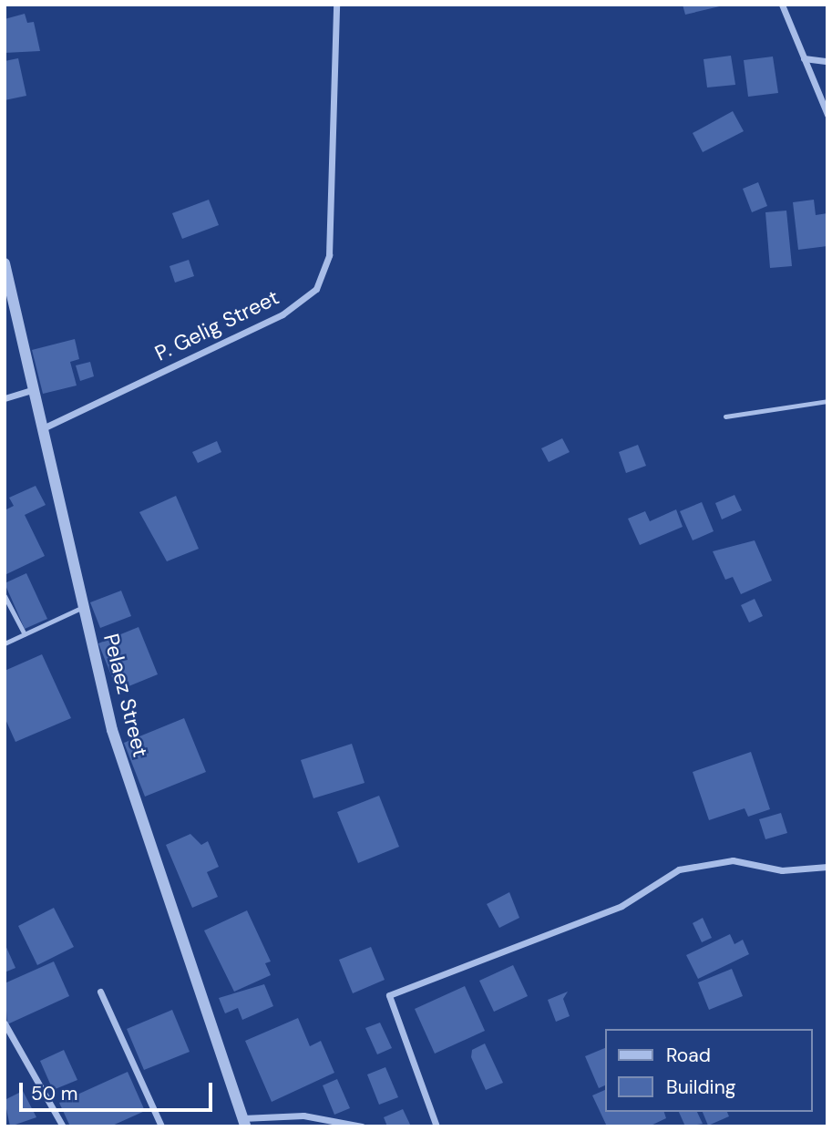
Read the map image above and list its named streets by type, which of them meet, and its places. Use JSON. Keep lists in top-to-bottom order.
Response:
{
  "streets": {
    "street": ["P. Gelig Street", "Pelaez Street"]
  },
  "crossings": [
    ["P. Gelig Street", "Pelaez Street"]
  ],
  "legend": ["Road", "Building"],
  "scale_bar": "50 m"
}
